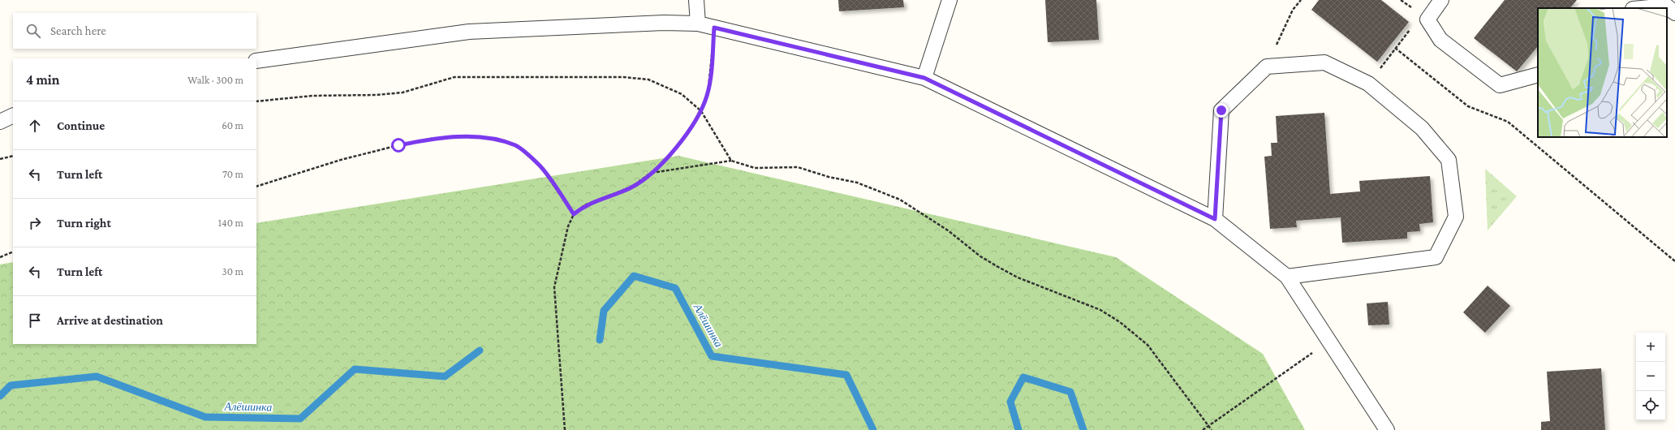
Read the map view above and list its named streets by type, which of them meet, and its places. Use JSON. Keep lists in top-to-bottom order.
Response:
{
  "water": ["Алёшинка"],
  "page": {
    "search": "Search here",
    "heading": ["4 min", "Walk · 300 m"],
    "list": [
      ["Continue", "60 m"],
      ["Turn left", "70 m"],
      ["Turn right", "140 m"],
      ["Turn left", "30 m"],
      "Arrive at destination"
    ],
    "map_buttons": ["+", "−"]
  }
}
